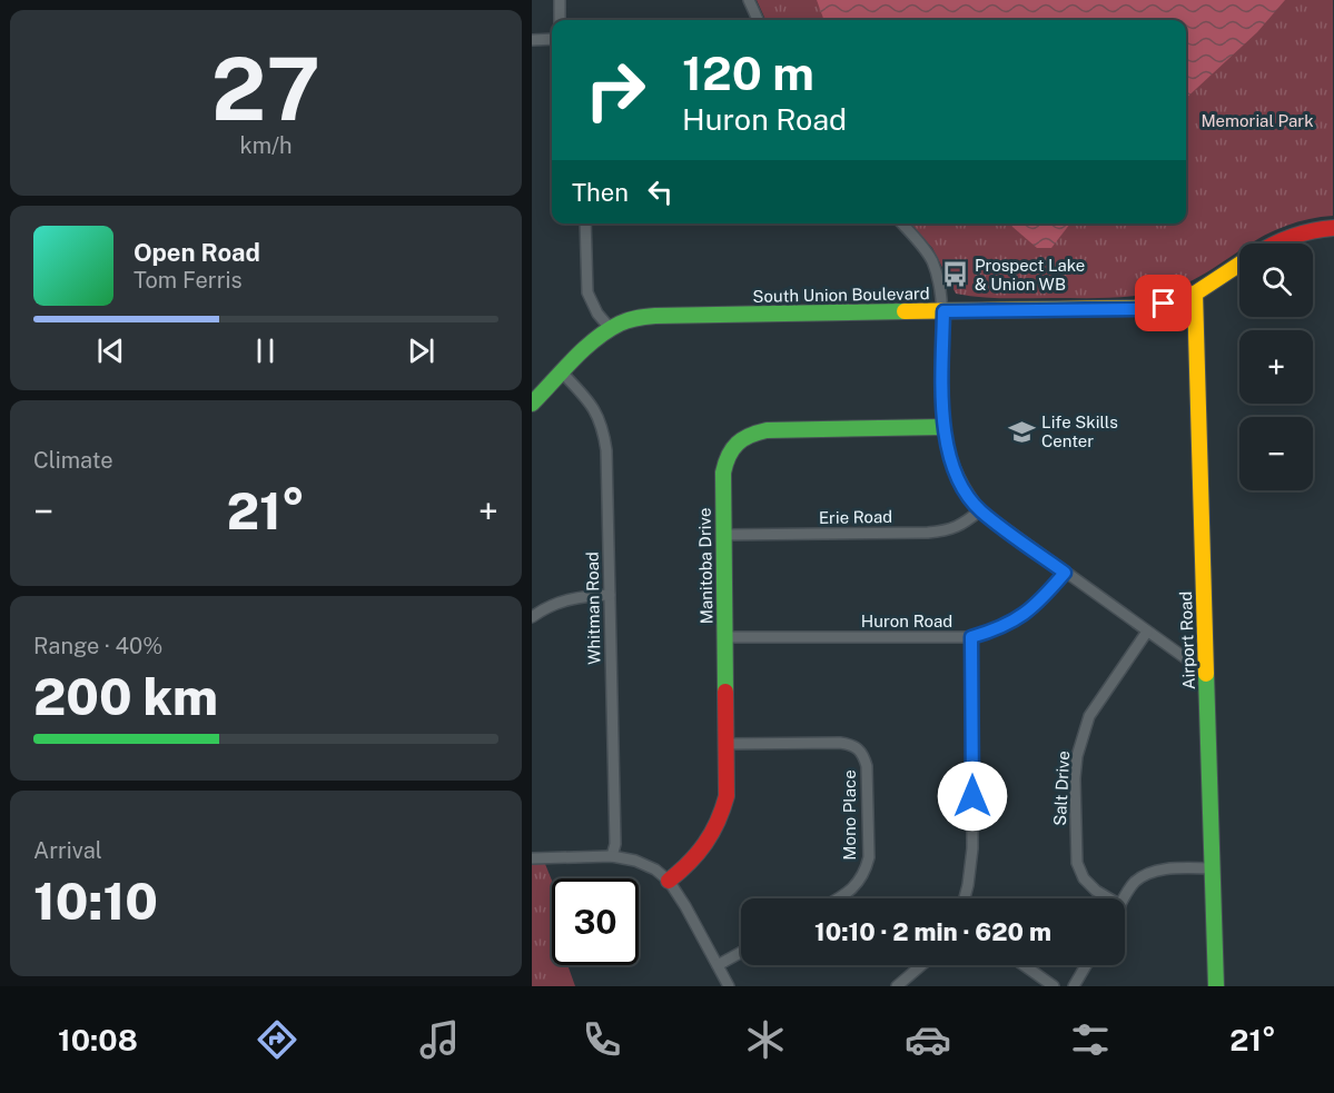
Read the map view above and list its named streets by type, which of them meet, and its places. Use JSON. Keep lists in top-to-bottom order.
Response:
{
  "streets": {
    "main road": ["South Union Boulevard", "Manitoba Drive", "Airport Road"],
    "street": [
      "Erie Road",
      "Whitman Road",
      "Huron Road",
      "Salt Drive",
      "Mono Place"
    ]
  },
  "crossings": [
    ["South Union Boulevard", "Whitman Road"],
    ["South Union Boulevard", "Airport Road"],
    ["Erie Road", "Manitoba Drive"],
    ["Manitoba Drive", "Huron Road"],
    ["Manitoba Drive", "Mono Place"]
  ],
  "parks": ["Memorial Park"],
  "places": {
    "bus stop": ["Prospect Lake & Union WB"],
    "school or university": ["Life Skills Center"]
  },
  "page": {
    "tile": [
      ["27", "km/h"],
      "Climate",
      ["Range · 40%", "200 km"],
      ["Arrival", "10:10"]
    ],
    "turn": ["120 m", "Huron Road"],
    "then": "Then",
    "song": ["Open Road", "Tom Ferris"],
    "map_buttons": ["+", "−"],
    "heat": ["−", "21°", "+"],
    "limit": "30",
    "trip": "10:10 · 2 min · 620 m",
    "tabs": ["10:08", "21°"]
  }
}
